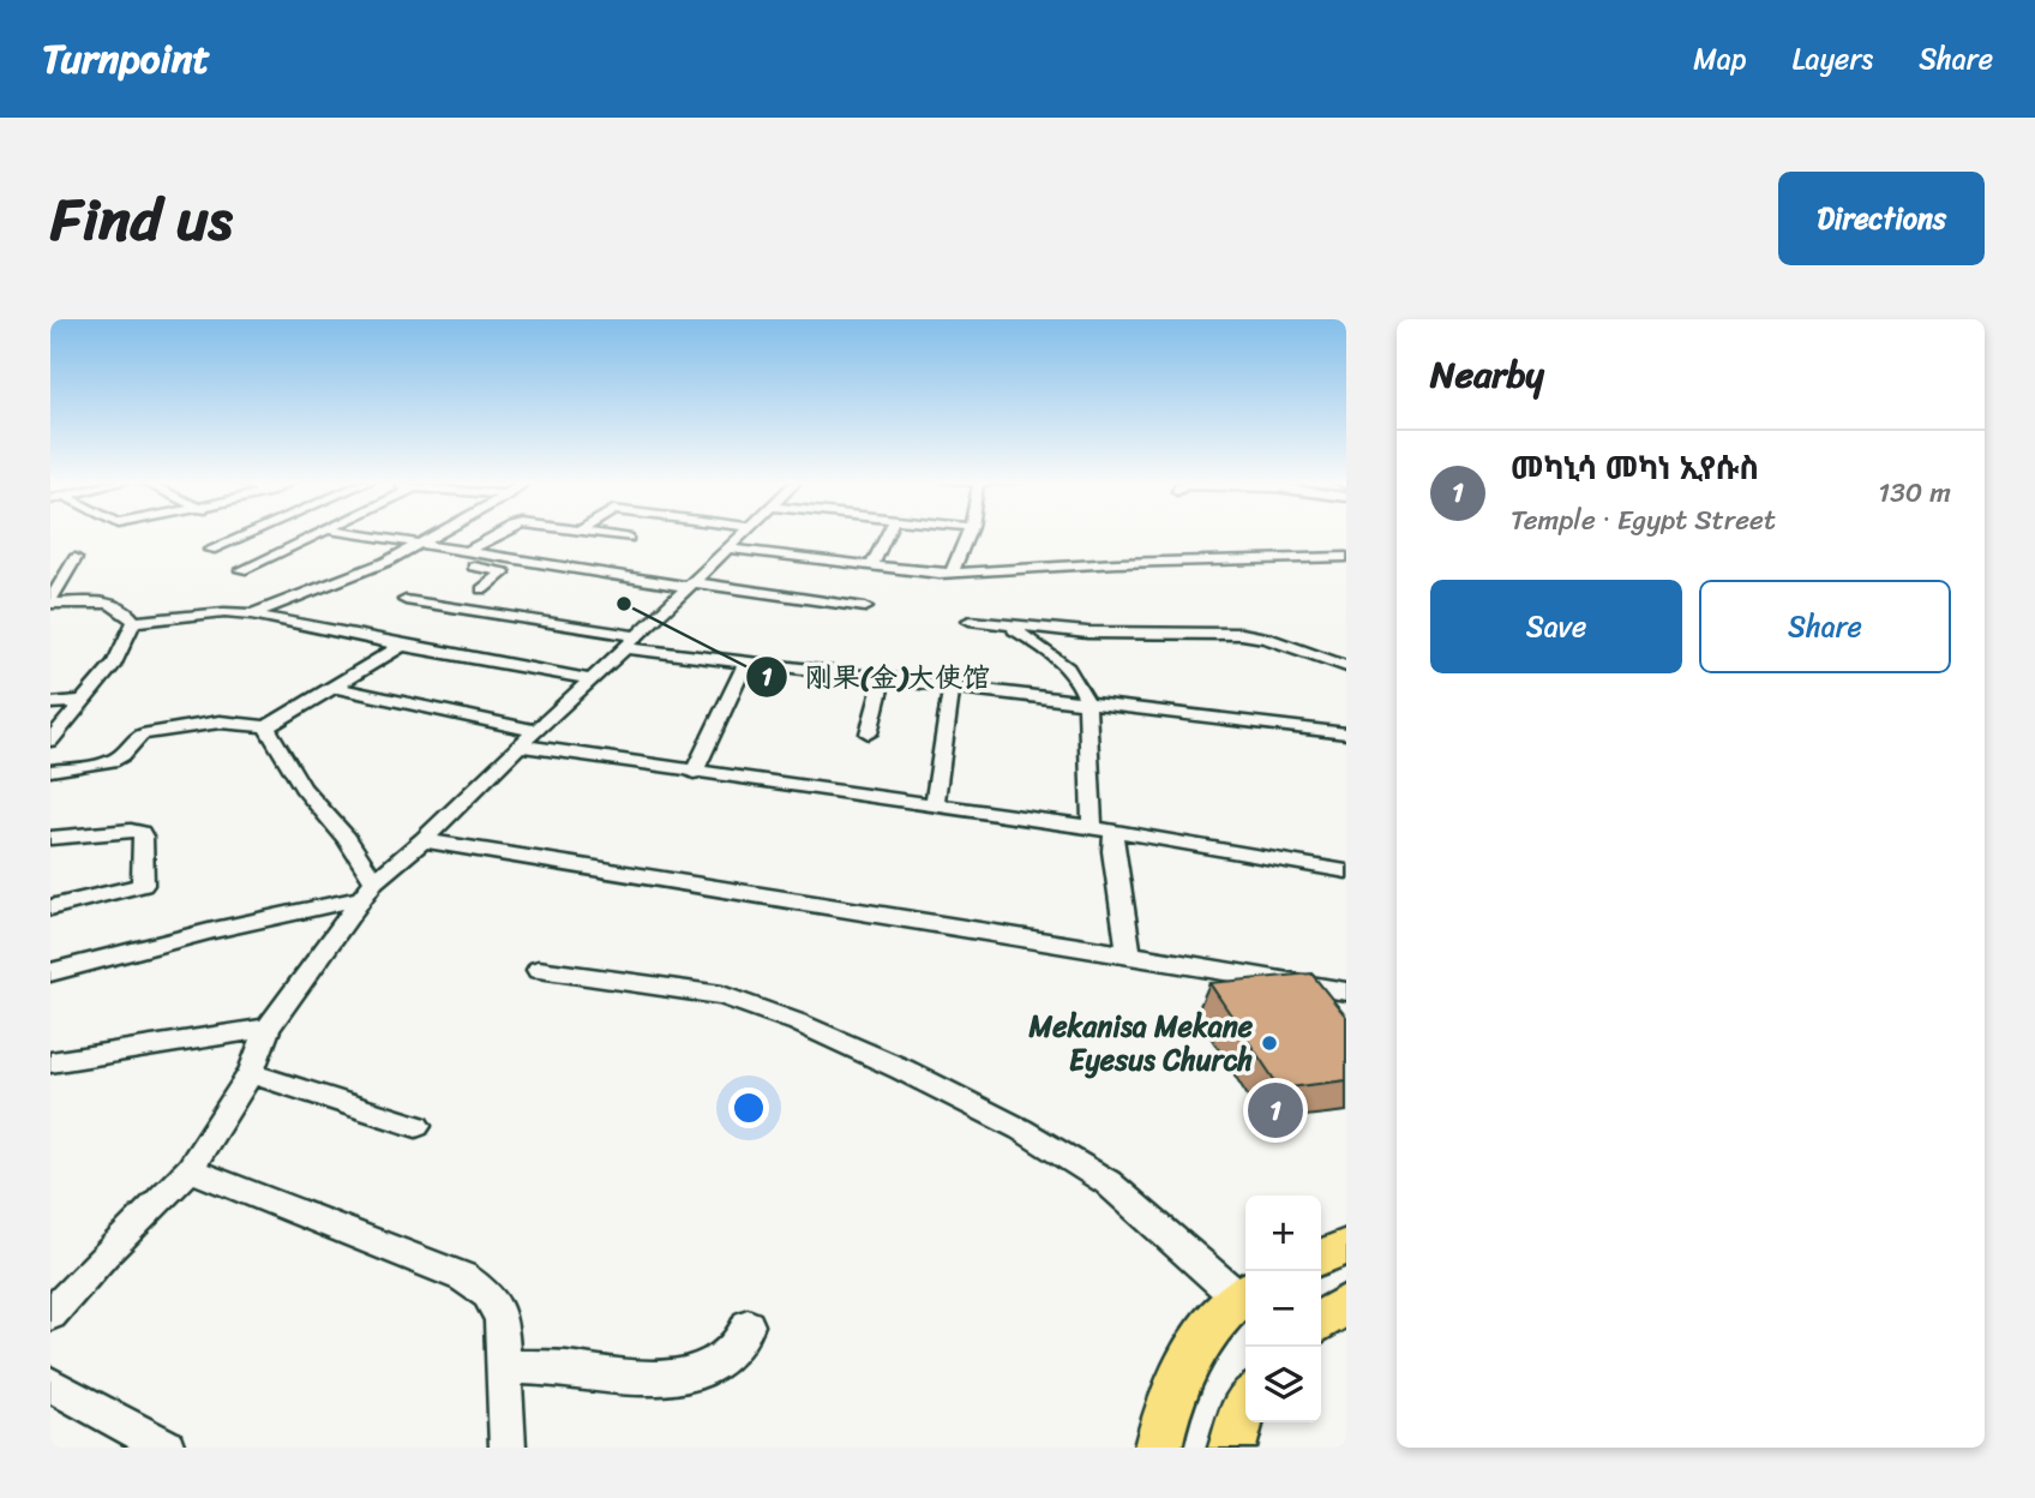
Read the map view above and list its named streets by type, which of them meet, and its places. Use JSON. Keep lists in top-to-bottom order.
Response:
{
  "places": ["刚果(金)大使馆", "Mekanisa Mekane Eyesus Church"],
  "page": {
    "header": "Turnpoint",
    "nav": ["Map", "Layers", "Share"],
    "title": "Find us",
    "buttons": [
      "Directions",
      ["Save", "Share"]
    ],
    "heading": "Nearby",
    "list": [
      {
        "mark": "1",
        "name": "መካኒሳ መካነ ኢየሱስ",
        "note": "Temple · Egypt Street",
        "value": "130 m"
      }
    ],
    "pins": "1",
    "map_buttons": ["+", "−"]
  }
}
